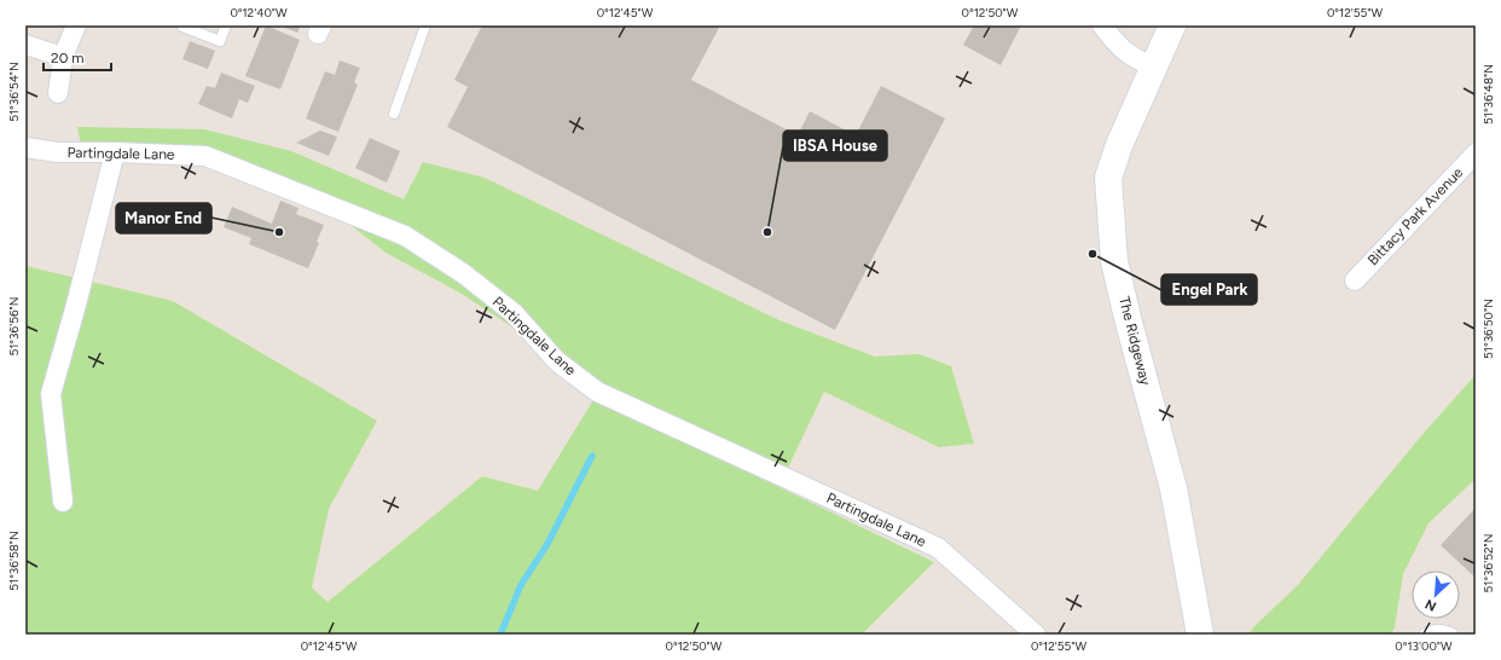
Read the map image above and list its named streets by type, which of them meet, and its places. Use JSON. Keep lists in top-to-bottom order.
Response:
{
  "streets": {
    "main road": ["The Ridgeway"],
    "street": ["Partingdale Lane", "Bittacy Park Avenue"]
  },
  "places": ["Manor End", "IBSA House", "Engel Park"],
  "scale_bar": "20 m",
  "north": "bottom left",
  "coordinates": [
    "0°12'40\"W",
    "0°12'45\"W",
    "0°12'50\"W",
    "0°12'55\"W",
    "51°36'54\"N",
    "51°36'48\"N",
    "51°36'56\"N",
    "51°36'50\"N",
    "51°36'58\"N",
    "51°36'52\"N",
    "0°13'00\"W"
  ]
}
